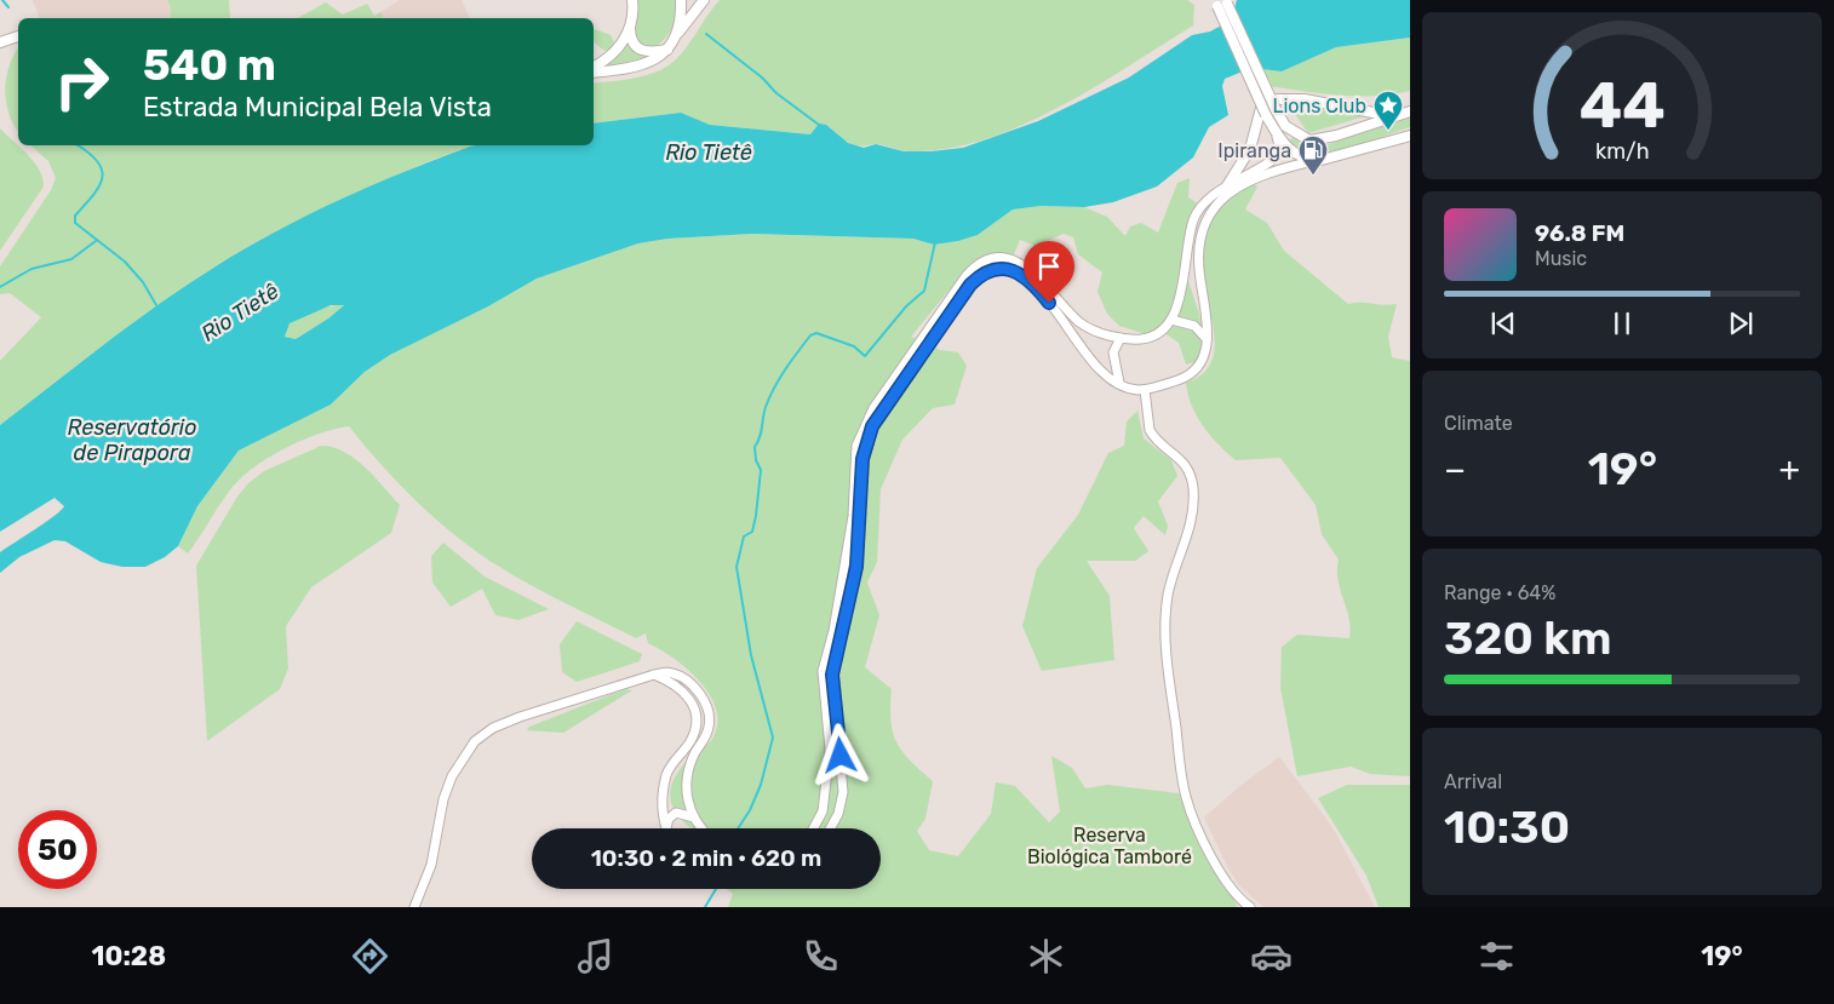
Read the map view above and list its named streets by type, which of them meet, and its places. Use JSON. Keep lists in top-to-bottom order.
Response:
{
  "water": ["Rio Tietê", "Reservatório de Pirapora"],
  "parks": ["Reserva Biológica Tamboré"],
  "places": {
    "place": ["Lions Club"],
    "fuel station": ["Ipiranga"]
  },
  "page": {
    "turn": ["540 m", "Estrada Municipal Bela Vista"],
    "song": ["96.8 FM", "Music"],
    "tile": [
      "Climate",
      ["Range · 64%", "320 km"],
      ["Arrival", "10:30"]
    ],
    "heat": ["−", "19°", "+"],
    "limit": "50",
    "trip": "10:30 · 2 min · 620 m",
    "tabs": ["10:28", "19°"],
    "gauge": ["44", "km/h"]
  }
}
